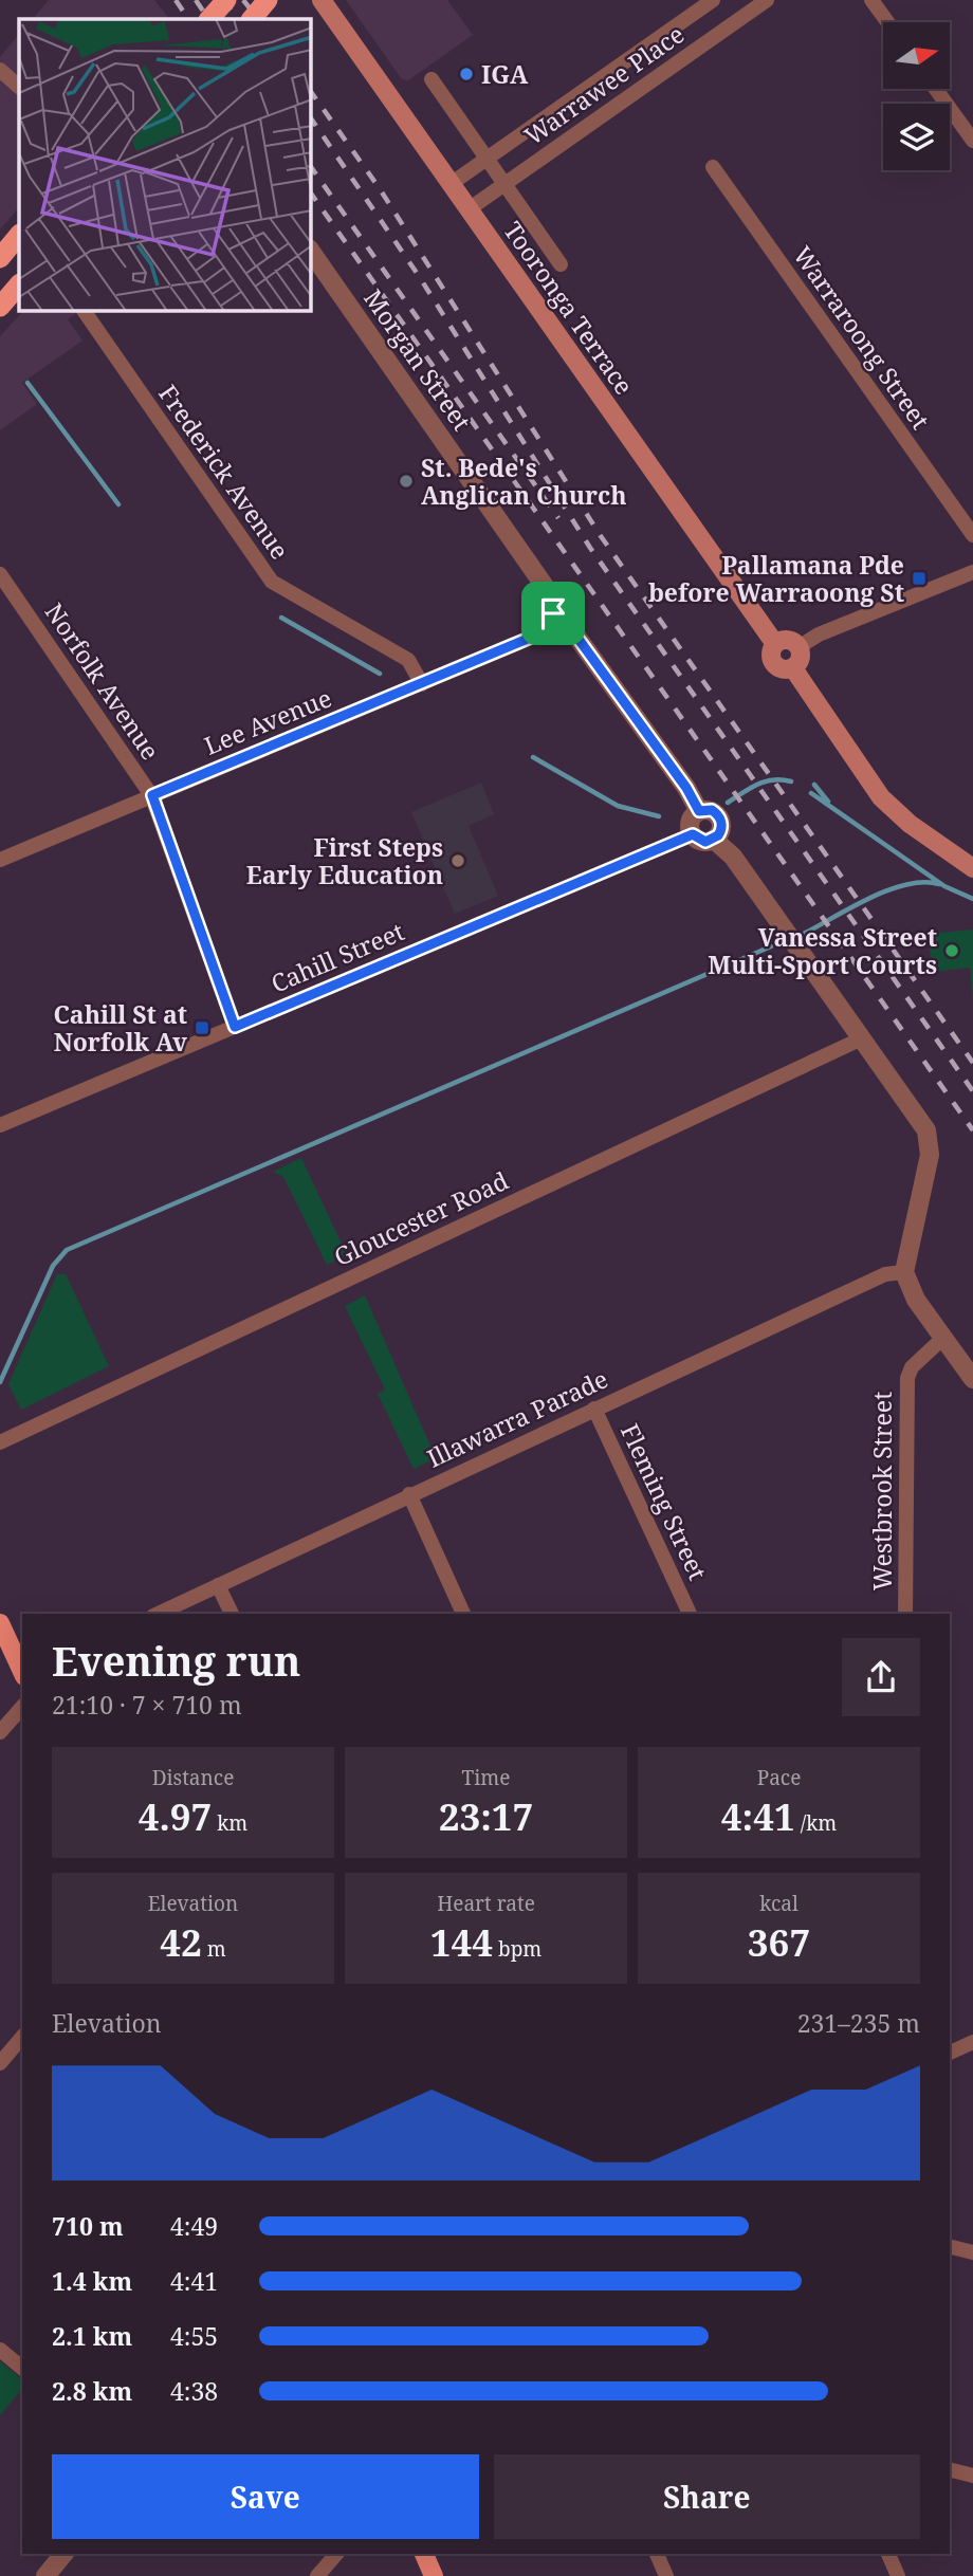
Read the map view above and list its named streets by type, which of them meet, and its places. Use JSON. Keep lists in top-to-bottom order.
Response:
{
  "streets": {
    "main road": ["Tooronga Terrace"],
    "street": [
      "Warrawee Place",
      "Warraroong Street",
      "Morgan Street",
      "Frederick Avenue",
      "Norfolk Avenue",
      "Lee Avenue",
      "Cahill Street",
      "Gloucester Road",
      "Illawarra Parade",
      "Westbrook Street",
      "Fleming Street"
    ]
  },
  "crossings": [
    ["Warrawee Place", "Tooronga Terrace"],
    ["Morgan Street", "Lee Avenue"],
    ["Frederick Avenue", "Lee Avenue"],
    ["Norfolk Avenue", "Lee Avenue"],
    ["Norfolk Avenue", "Cahill Street"],
    ["Illawarra Parade", "Fleming Street"]
  ],
  "places": {
    "other": [
      "IGA",
      "St. Bede's Anglican Church",
      "First Steps Early Education",
      "Vanessa Street Multi-Sport Courts"
    ],
    "transit": ["Pallamana Pde before Warraoong St", "Cahill St at Norfolk Av"]
  },
  "north": "right",
  "page": {
    "heading": ["Evening run", "21:10 · 7 × 710 m"],
    "stats": [
      ["Distance", "4.97 km"],
      ["Time", "23:17"],
      ["Pace", "4:41 /km"],
      ["Elevation", "42 m"],
      ["Heart rate", "144 bpm"],
      ["kcal", "367"]
    ],
    "chart": ["Elevation", "231–235 m"],
    "list": [
      {
        "name": "710 m",
        "note": "4:49"
      },
      {
        "name": "1.4 km",
        "note": "4:41"
      },
      {
        "name": "2.1 km",
        "note": "4:55"
      },
      {
        "name": "2.8 km",
        "note": "4:38"
      }
    ],
    "buttons": ["Save", "Share"]
  }
}
